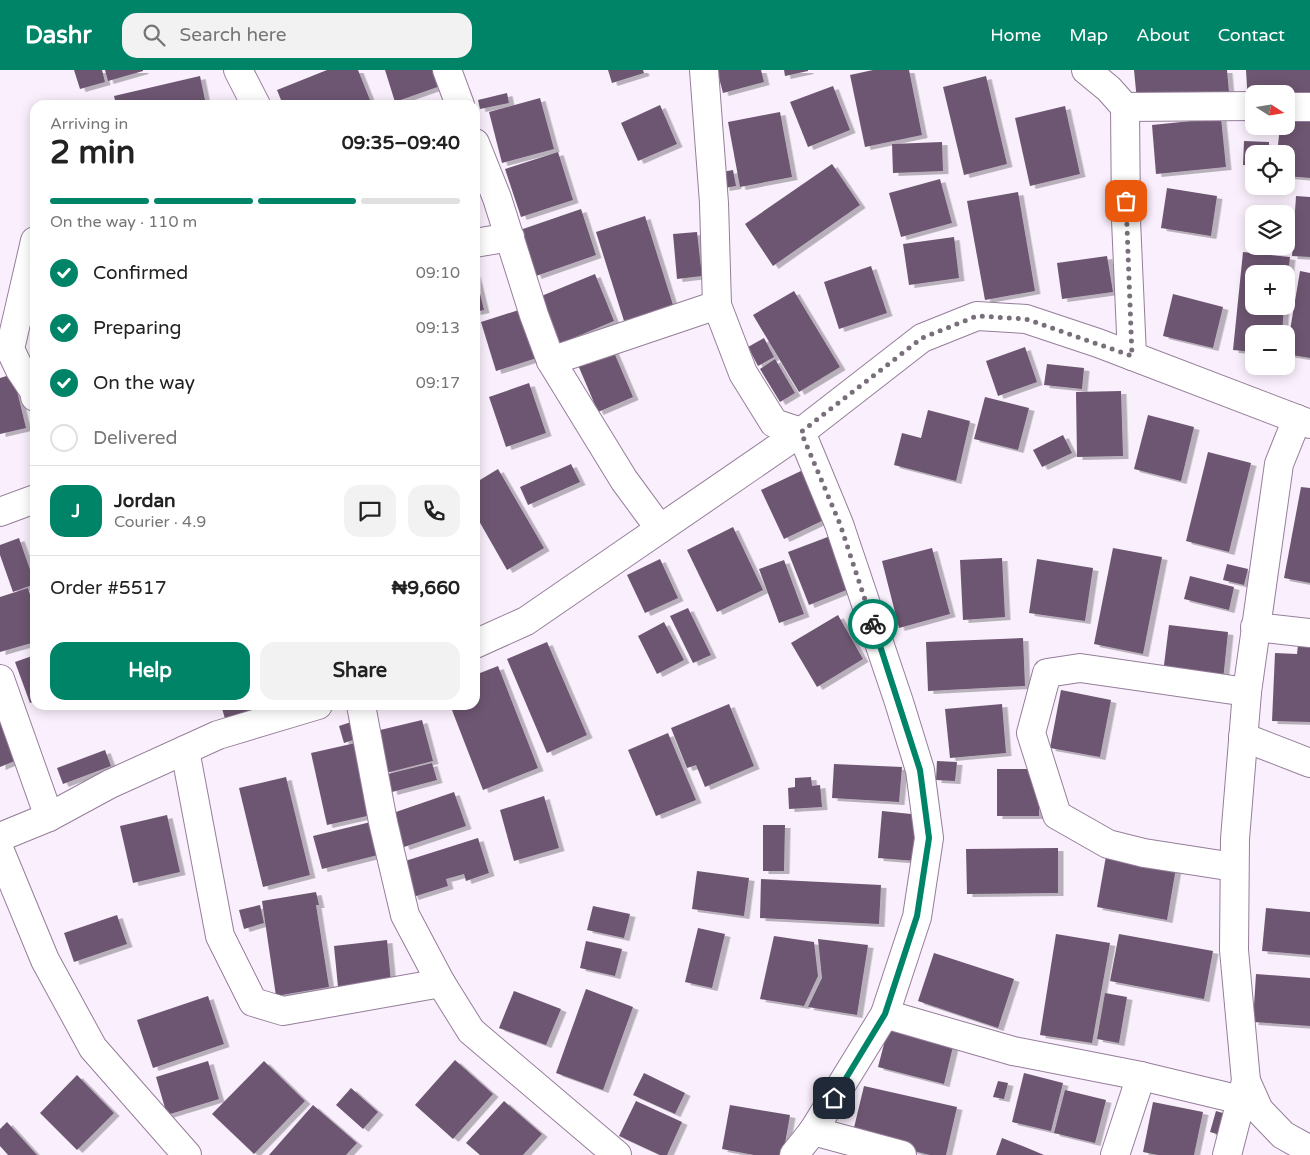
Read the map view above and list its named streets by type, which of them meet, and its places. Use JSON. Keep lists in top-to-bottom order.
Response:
{
  "north": "right",
  "page": {
    "header": "Dashr",
    "search": "Search here",
    "nav": [
      "Home",
      "Map",
      "About",
      "Contact"
    ],
    "map_buttons": ["+", "−"],
    "heading": ["2 min", "Arriving in", "09:35–09:40"],
    "panel": [
      "Jordan",
      "Courier · 4.9",
      "Order #5517",
      "₦9,660"
    ],
    "bar": "On the way · 110 m",
    "list": [
      ["Confirmed", "09:10"],
      ["Preparing", "09:13"],
      ["On the way", "09:17"],
      "Delivered"
    ],
    "round": "J",
    "buttons": ["Help", "Share"]
  }
}
